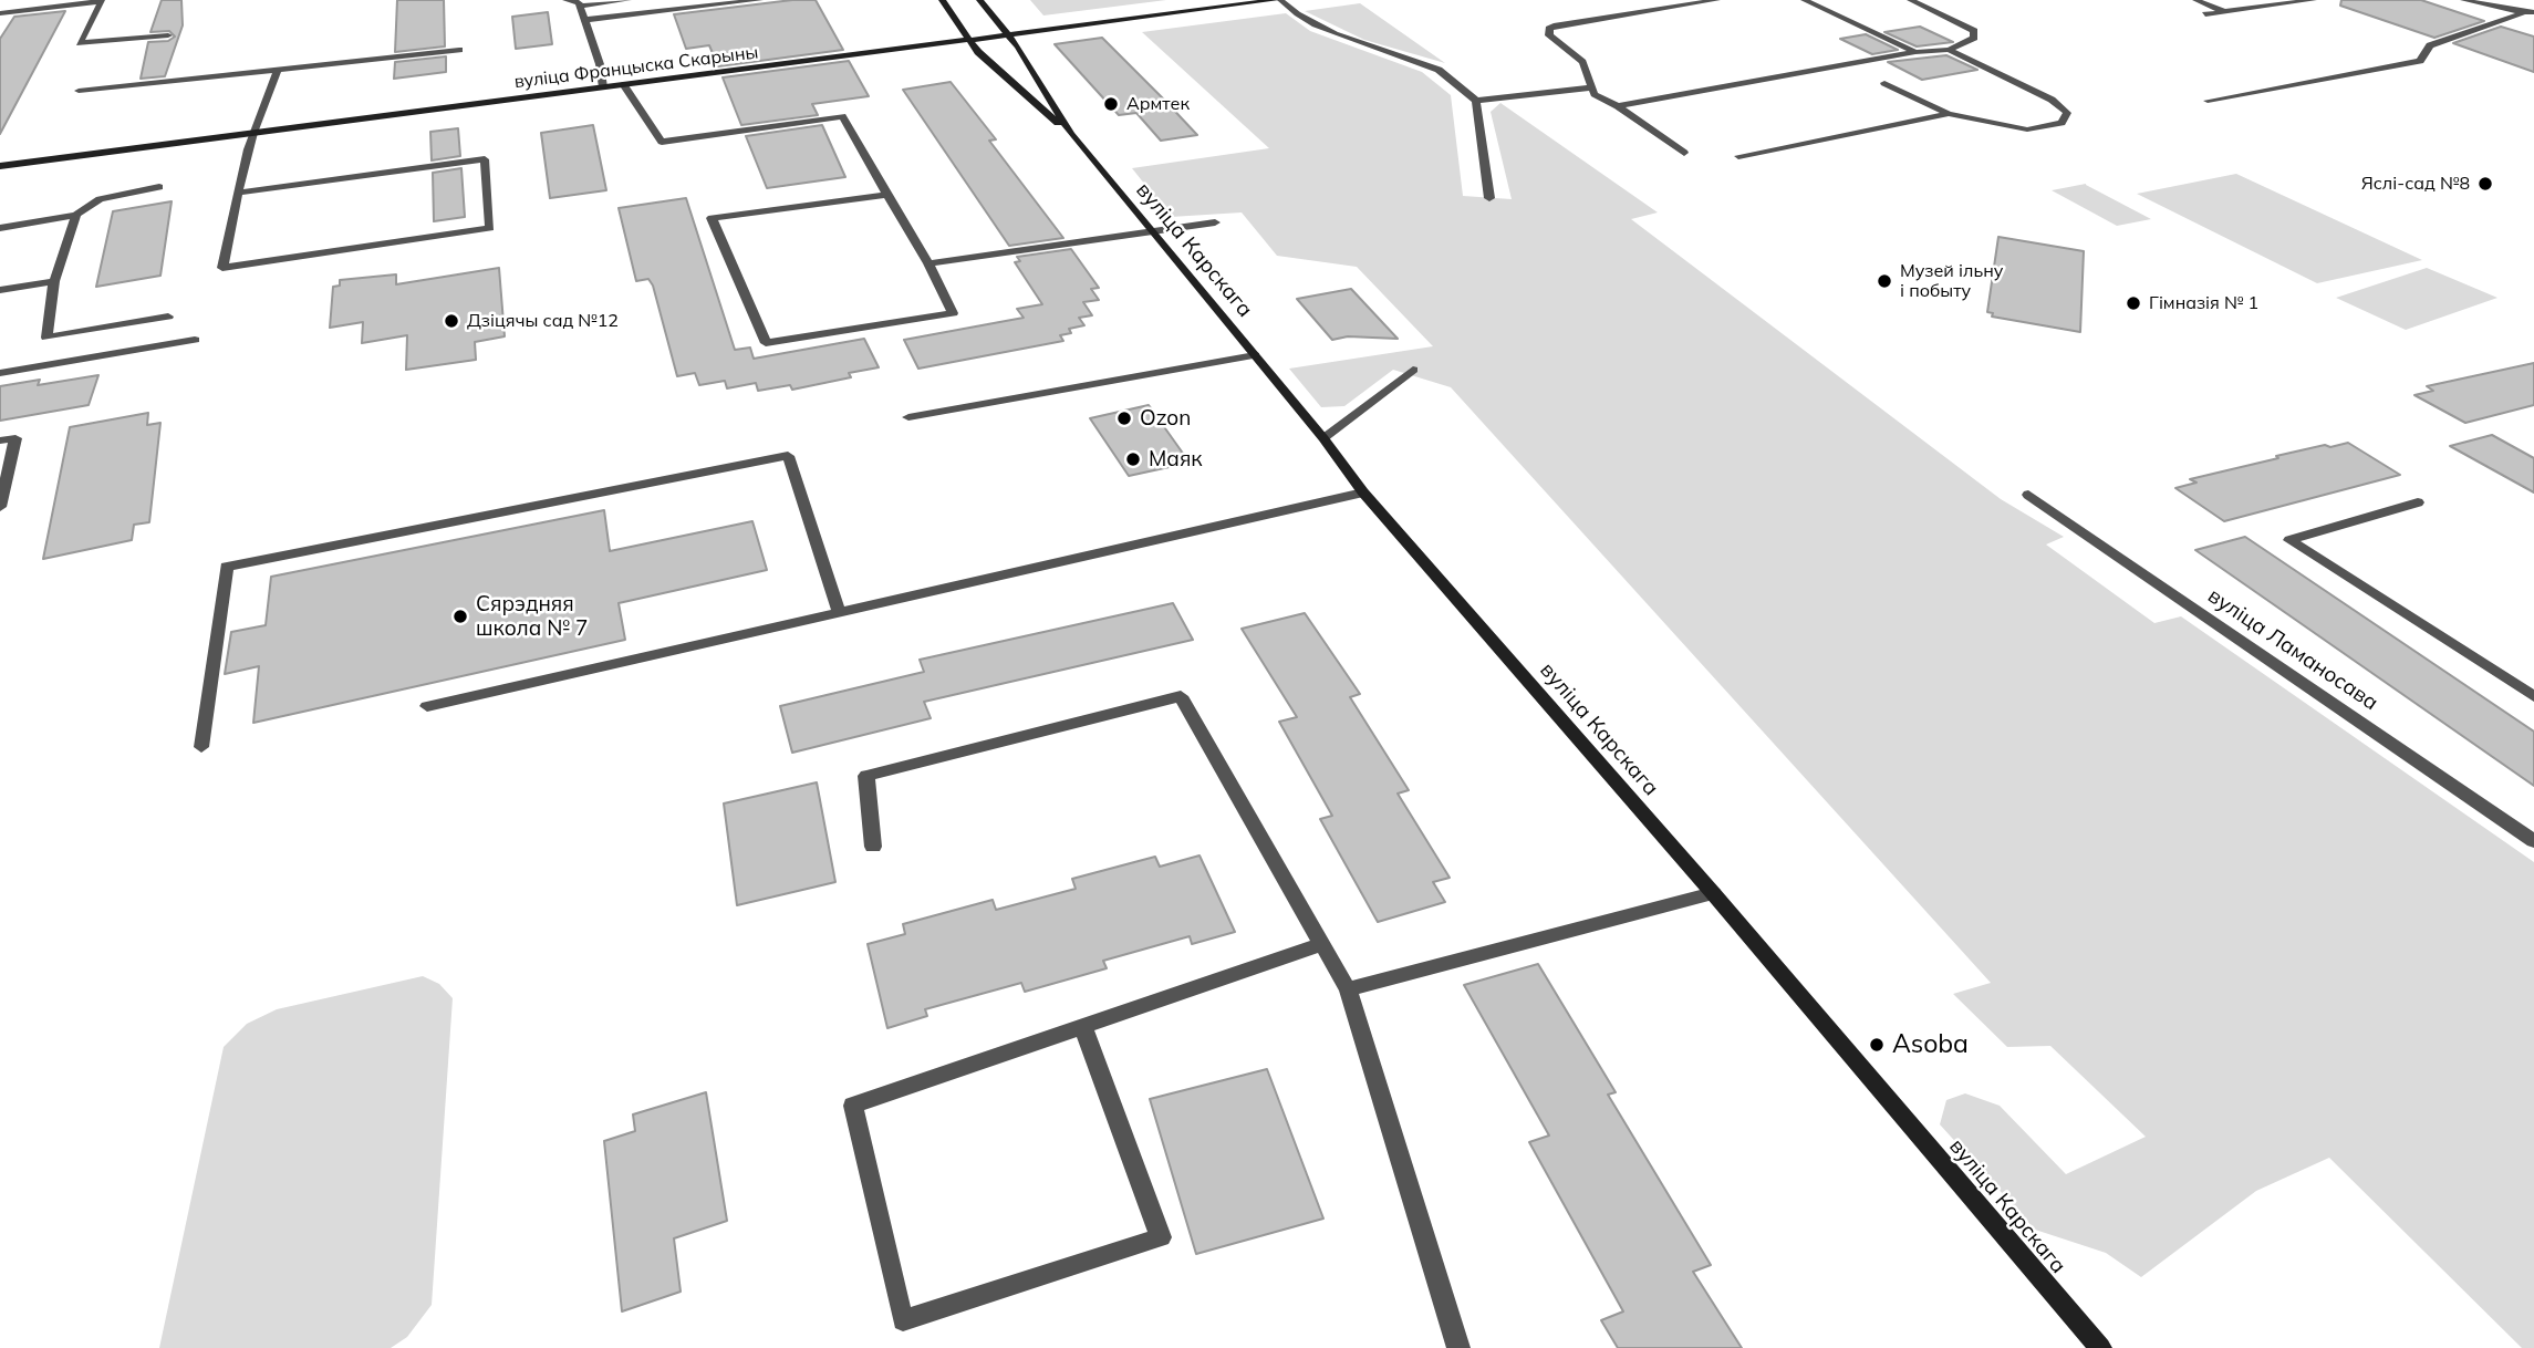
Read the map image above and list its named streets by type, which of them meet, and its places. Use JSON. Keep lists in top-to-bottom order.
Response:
{
  "streets": {
    "street": ["вуліца Францыска Скарыны", "вуліца Карскага", "вуліца Ламаносава"]
  },
  "crossings": [
    ["вуліца Францыска Скарыны", "вуліца Карскага"]
  ],
  "places": [
    "Армтек",
    "Яслі-сад №8",
    "Музей ільну і побыту",
    "Гімназія № 1",
    "Дзіцячы сад №12",
    "Ozon",
    "Маяк",
    "Сярэдняя школа № 7",
    "Asoba"
  ]
}
